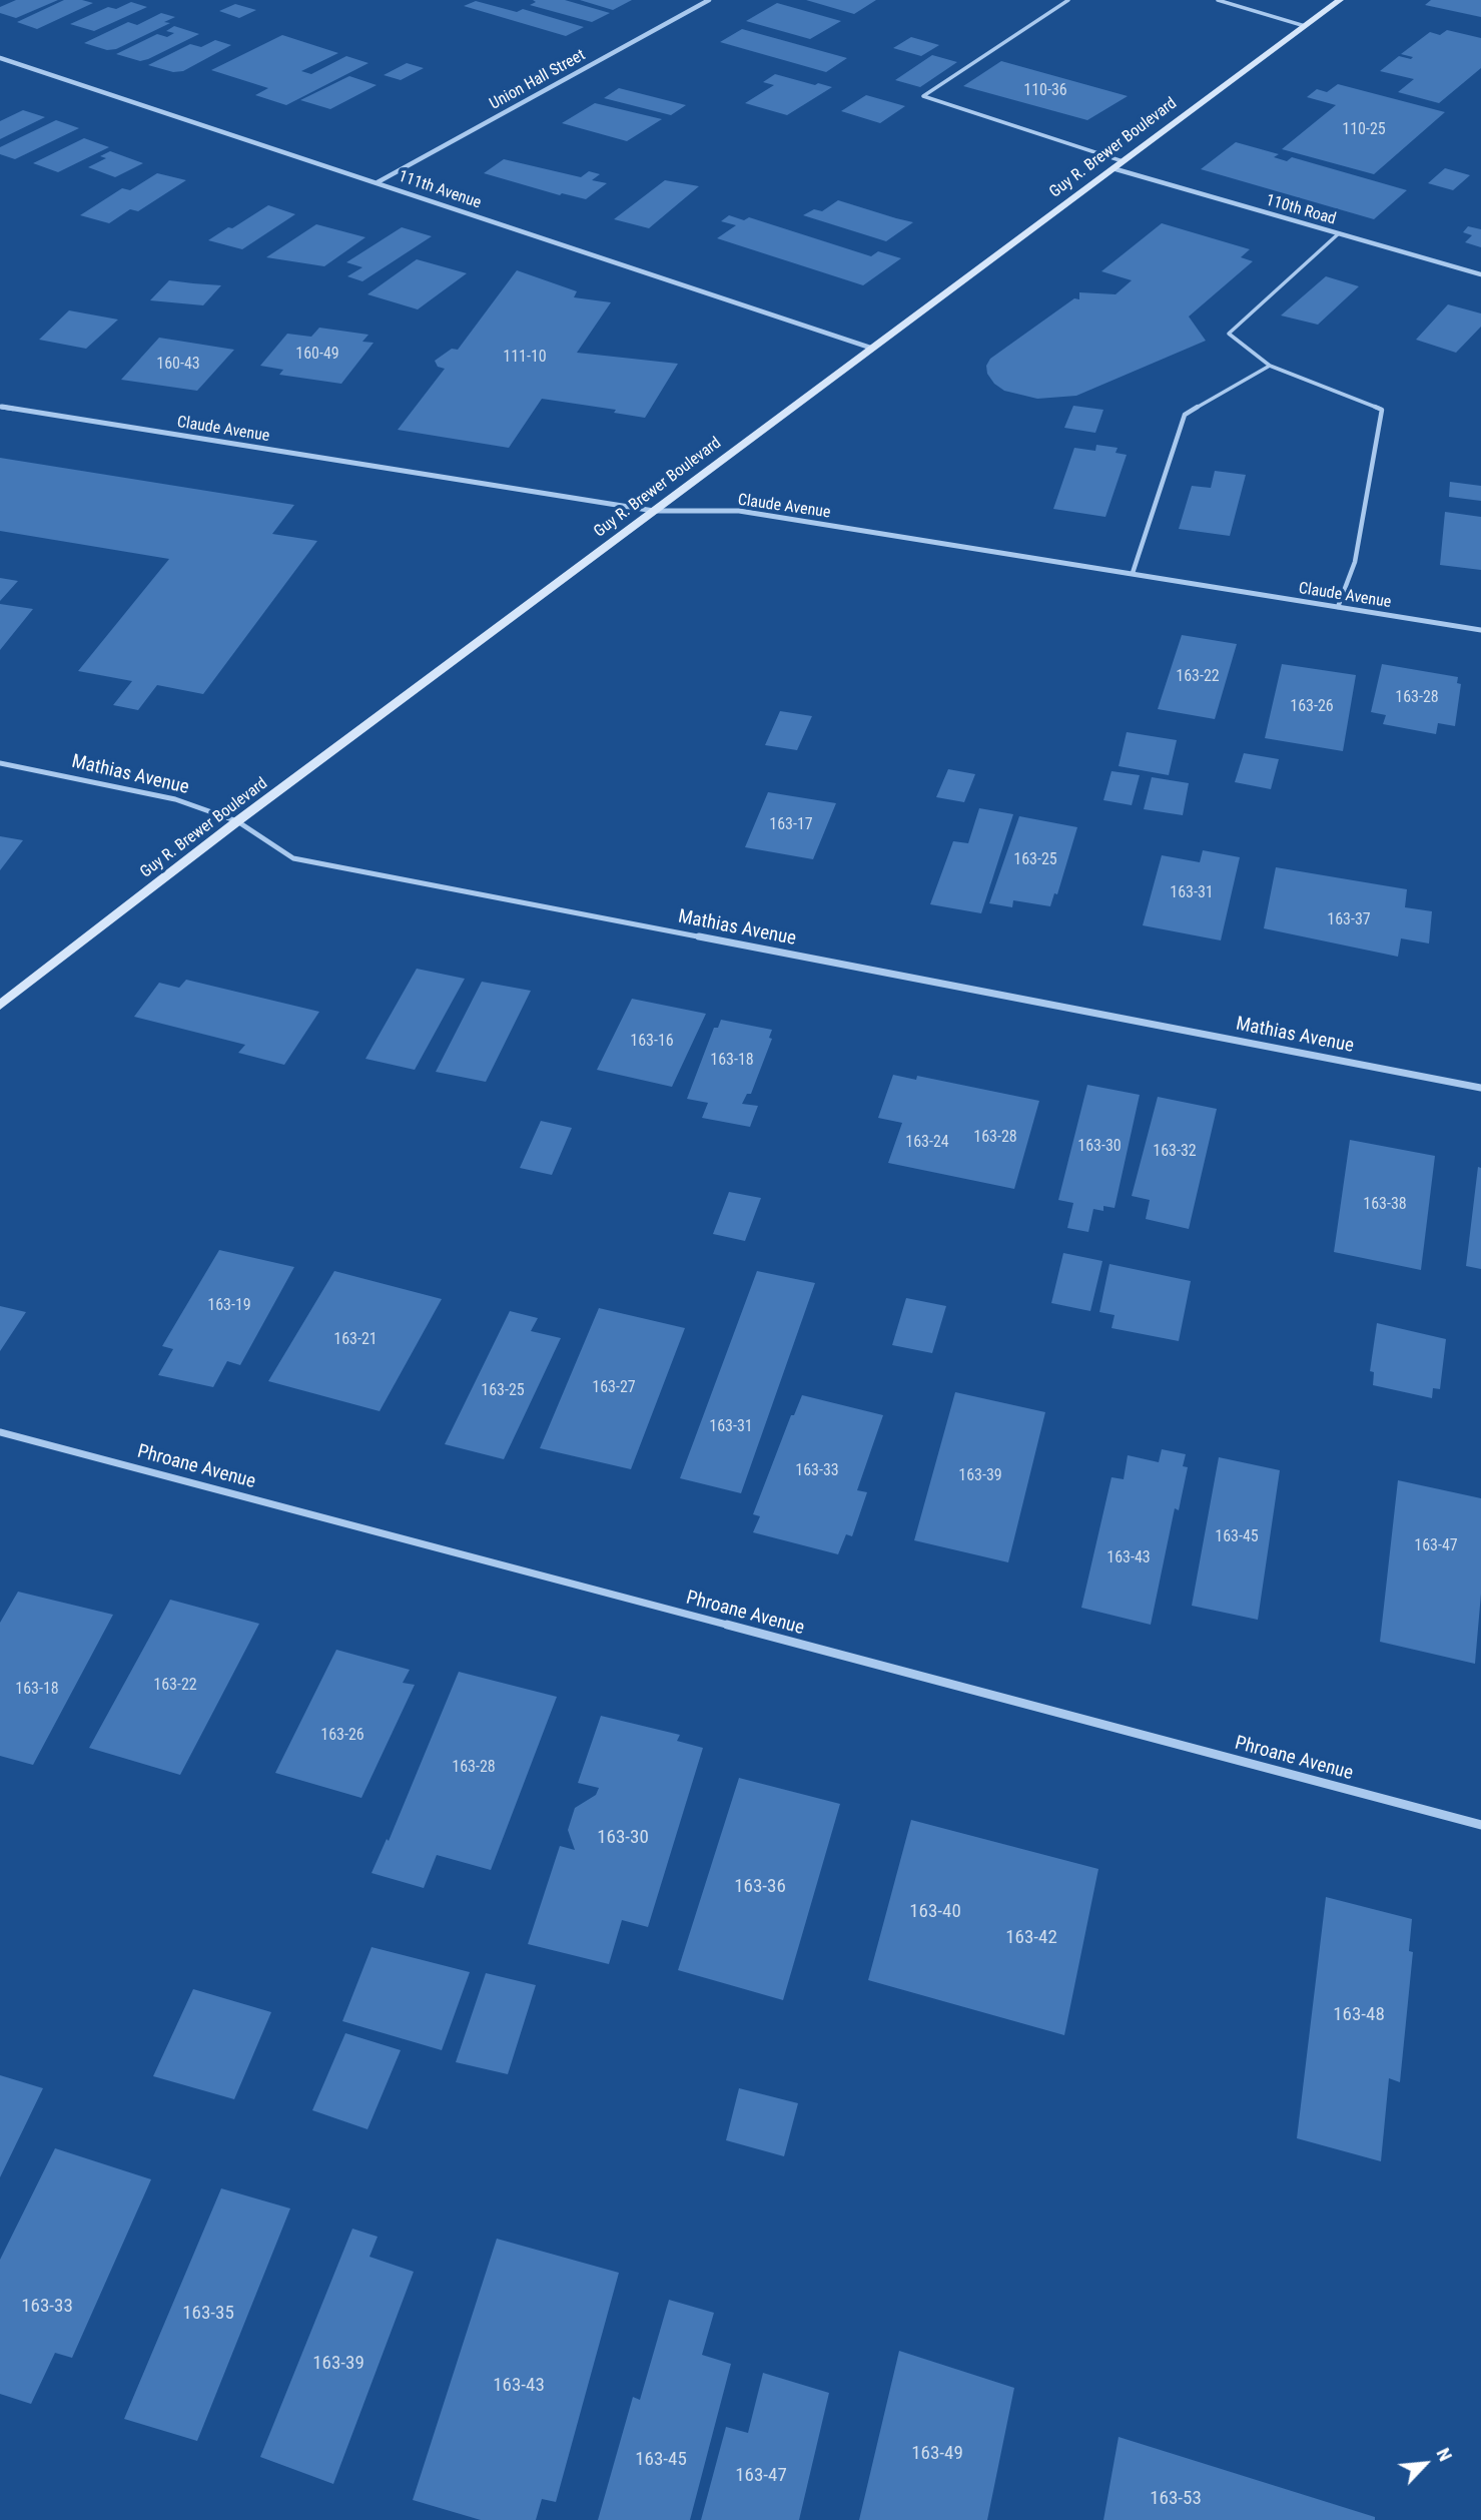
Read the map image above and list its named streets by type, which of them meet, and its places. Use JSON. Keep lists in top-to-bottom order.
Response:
{
  "streets": {
    "main road": ["Guy R. Brewer Boulevard"],
    "street": [
      "Union Hall Street",
      "111th Avenue",
      "110th Road",
      "Claude Avenue",
      "Mathias Avenue",
      "Phroane Avenue"
    ]
  },
  "crossings": [
    ["Union Hall Street", "111th Avenue"],
    ["Guy R. Brewer Boulevard", "111th Avenue"],
    ["Guy R. Brewer Boulevard", "110th Road"],
    ["Guy R. Brewer Boulevard", "Claude Avenue"],
    ["Guy R. Brewer Boulevard", "Mathias Avenue"]
  ],
  "house_numbers": [
    "110-36",
    "110-25",
    "160-49",
    "111-10",
    "160-43",
    "163-22",
    "163-28",
    "163-26",
    "163-17",
    "163-25",
    "163-31",
    "163-37",
    "163-16",
    "163-18",
    "163-28",
    "163-24",
    "163-30",
    "163-32",
    "163-38",
    "163-19",
    "163-21",
    "163-27",
    "163-25",
    "163-31",
    "163-33",
    "163-39",
    "163-45",
    "163-47",
    "163-43",
    "163-22",
    "163-18",
    "163-26",
    "163-28",
    "163-30",
    "163-36",
    "163-40",
    "163-42",
    "163-48",
    "163-33",
    "163-35",
    "163-39",
    "163-43",
    "163-49",
    "163-45",
    "163-47",
    "163-53"
  ],
  "north": "top right"
}
